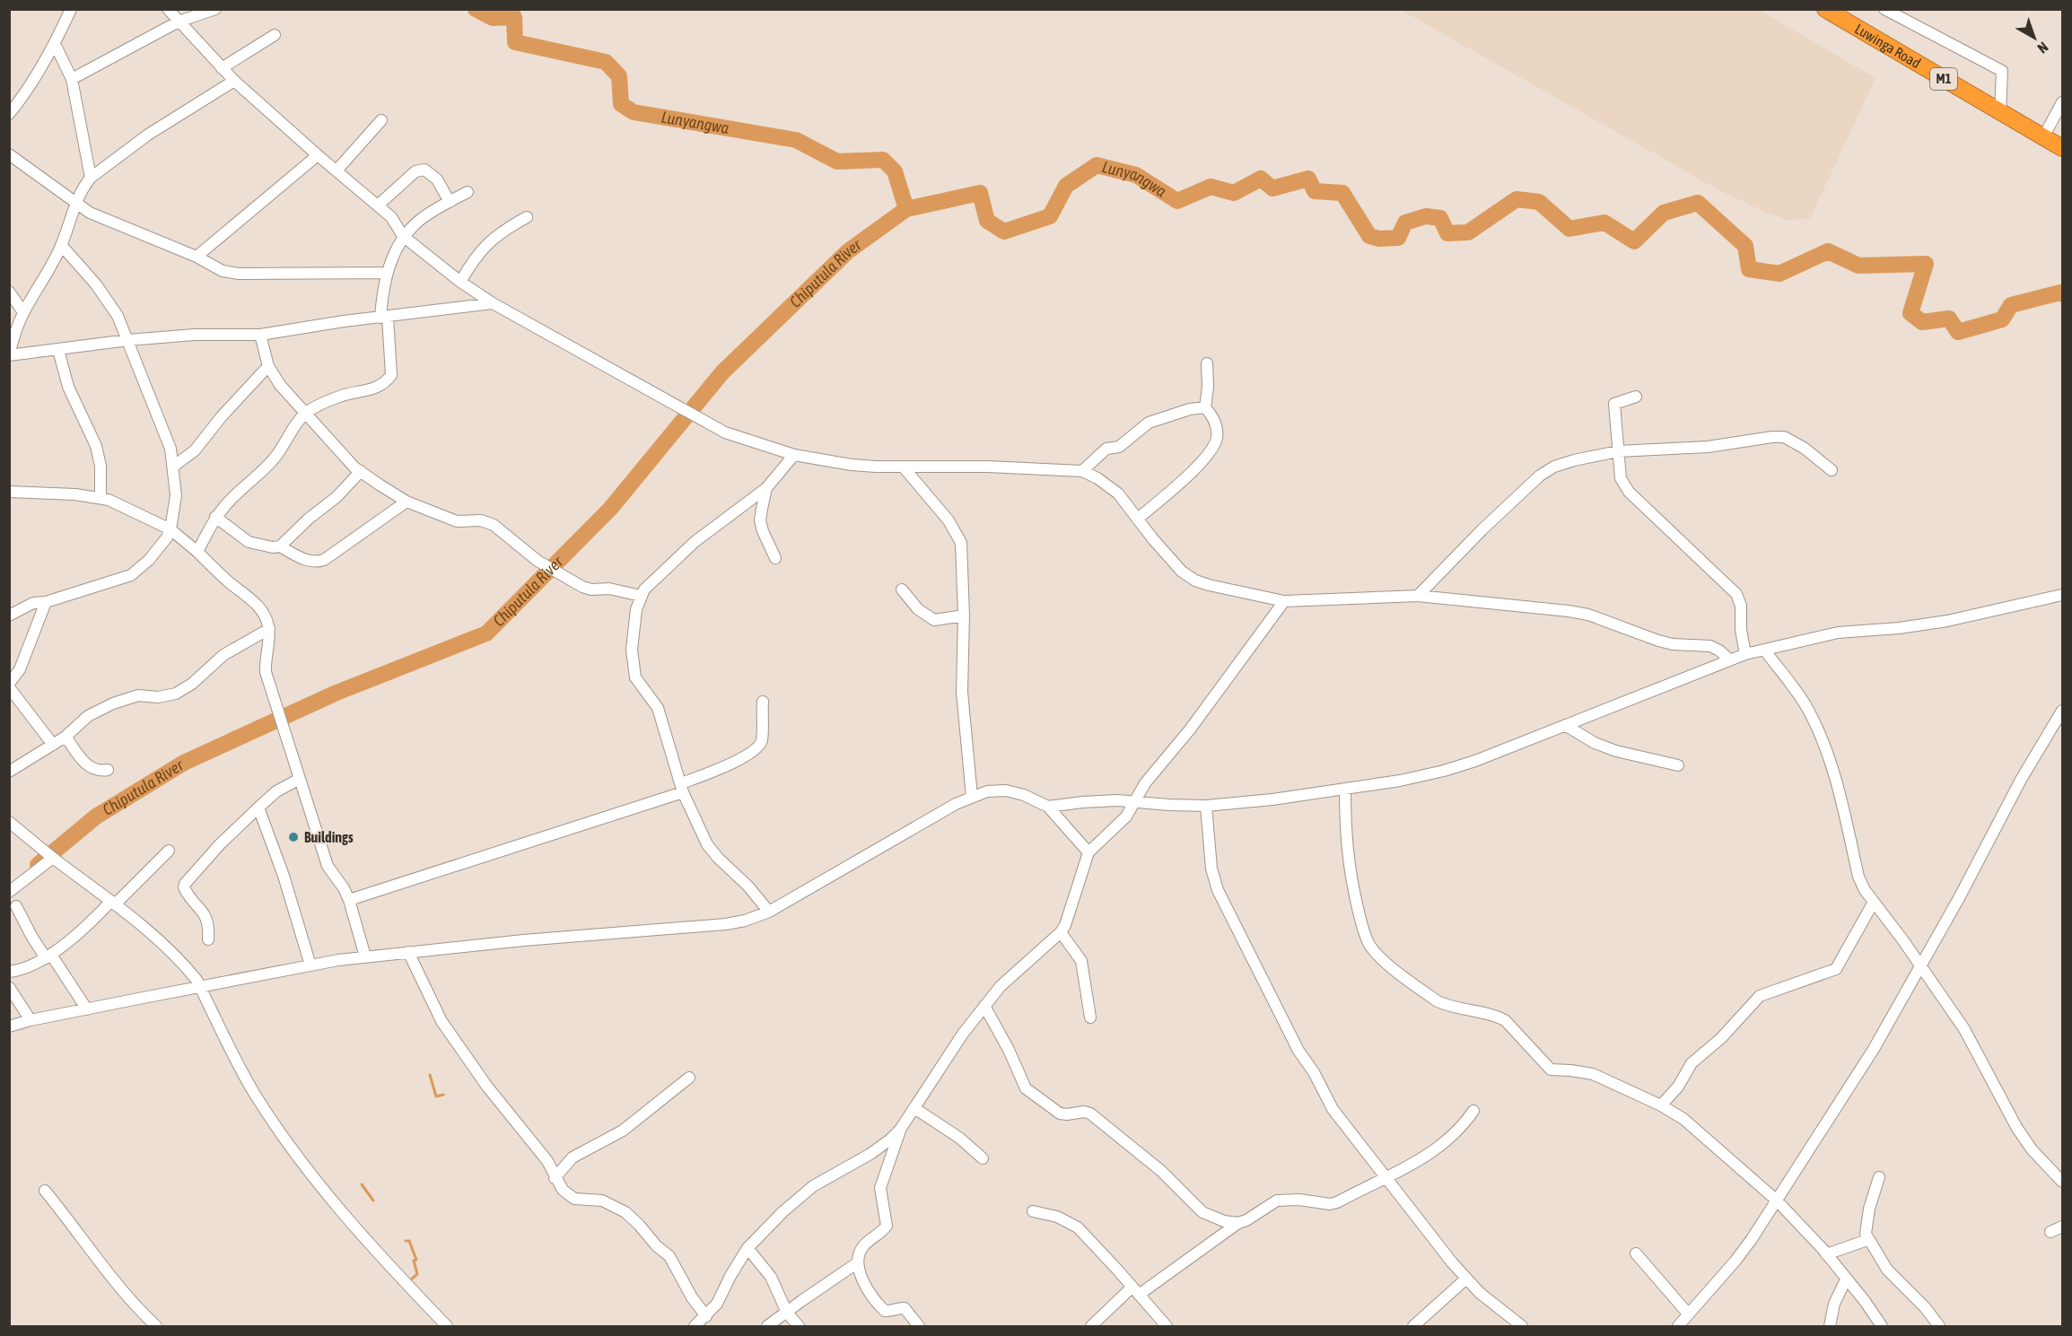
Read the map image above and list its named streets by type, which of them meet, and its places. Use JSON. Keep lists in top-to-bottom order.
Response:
{
  "streets": {
    "highway": ["Luwinga Road", "M1"]
  },
  "water": ["Lunyangwa", "Chiputula River"],
  "places": ["Buildings"],
  "north": "bottom right"
}
